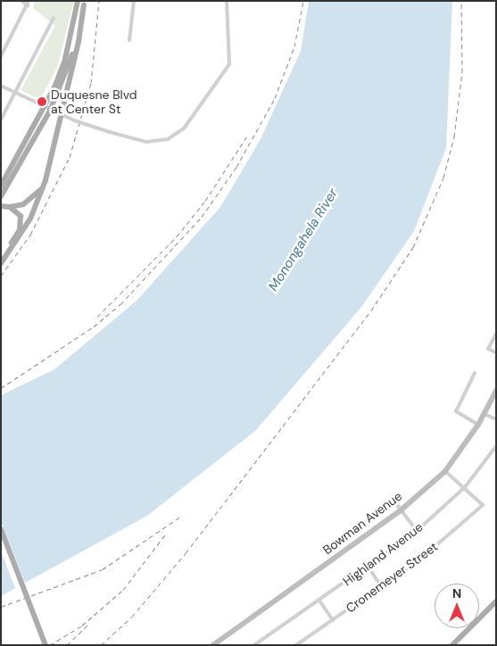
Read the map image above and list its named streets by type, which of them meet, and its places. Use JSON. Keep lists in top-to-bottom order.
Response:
{
  "streets": {
    "main road": ["Bowman Avenue"],
    "street": ["Highland Avenue", "Cronemeyer Street"]
  },
  "crossings": [
    ["Highland Avenue", "Cronemeyer Street"]
  ],
  "water": ["Monongahela River"],
  "places": ["Duquesne Blvd at Center St"],
  "north": "top"
}
